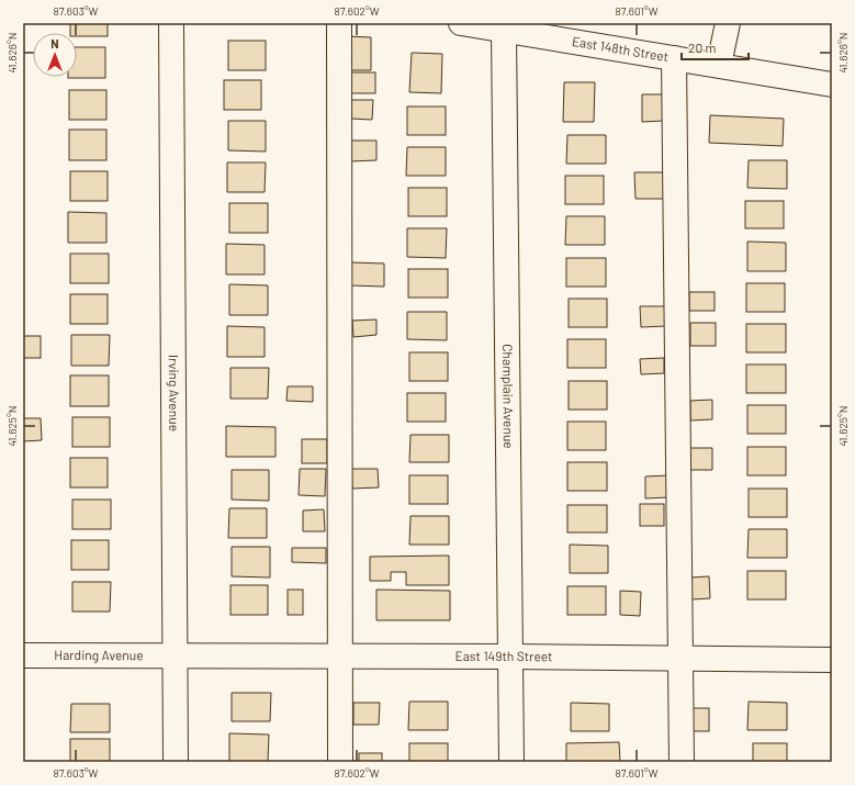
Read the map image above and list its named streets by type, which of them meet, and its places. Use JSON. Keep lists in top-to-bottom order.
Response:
{
  "streets": {
    "street": [
      "East 148th Street",
      "Irving Avenue",
      "Champlain Avenue",
      "Harding Avenue",
      "East 149th Street"
    ]
  },
  "crossings": [
    ["East 148th Street", "Champlain Avenue"],
    ["Irving Avenue", "Harding Avenue"],
    ["Irving Avenue", "East 149th Street"],
    ["Champlain Avenue", "East 149th Street"],
    ["Harding Avenue", "East 149th Street"]
  ],
  "scale_bar": "20 m",
  "north": "top",
  "coordinates": [
    "87.603°W",
    "87.602°W",
    "87.601°W",
    "41.626°N",
    "41.625°N"
  ]
}
